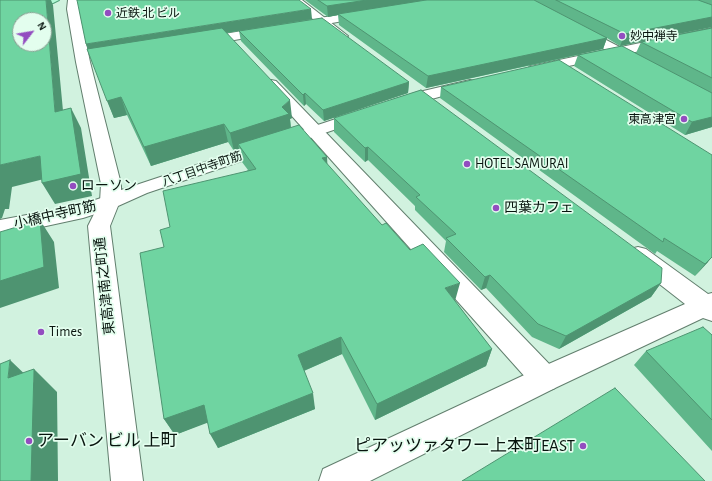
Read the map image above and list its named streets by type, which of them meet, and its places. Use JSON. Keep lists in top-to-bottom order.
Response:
{
  "streets": {
    "street": ["八丁目中寺町筋", "小橋中寺町筋", "東高津南之町通"]
  },
  "crossings": [
    ["八丁目中寺町筋", "小橋中寺町筋"],
    ["八丁目中寺町筋", "東高津南之町通"],
    ["小橋中寺町筋", "東高津南之町通"]
  ],
  "places": [
    "近鉄 北 ビル",
    "妙中禅寺",
    "東高津宮",
    "HOTEL SAMURAI",
    "ローソン",
    "四葉カフェ",
    "Times",
    "アーバン ビル 上町",
    "ピアッツァタワー上本町EAST"
  ],
  "north": "top right"
}
